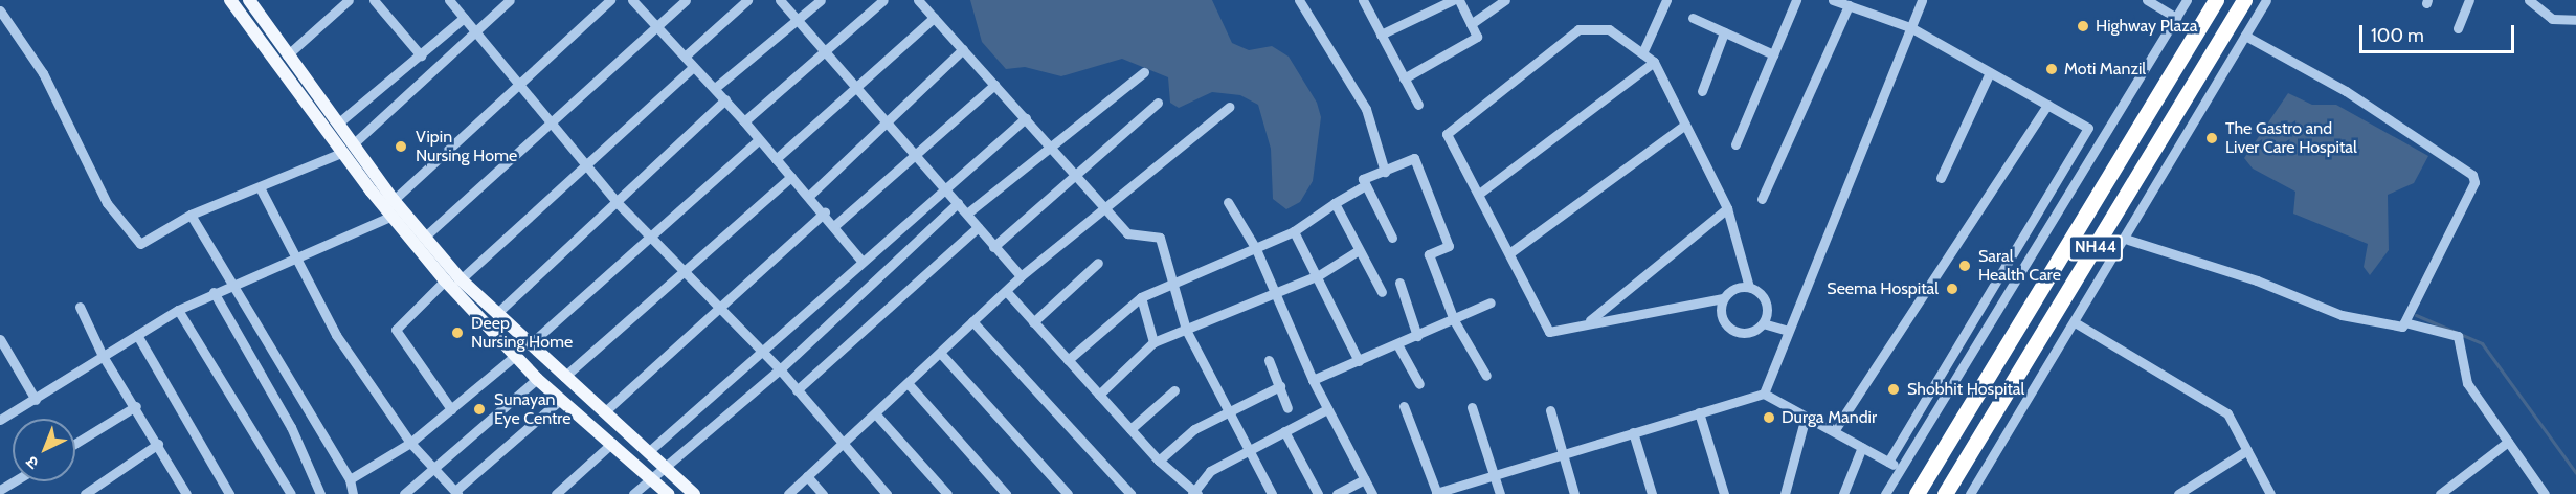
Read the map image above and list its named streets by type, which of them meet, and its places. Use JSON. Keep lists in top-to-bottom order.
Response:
{
  "streets": {
    "highway": ["NH44"]
  },
  "places": [
    "Highway Plaza",
    "Moti Manzil",
    "The Gastro and Liver Care Hospital",
    "Vipin Nursing Home",
    "Saral Health Care",
    "Seema Hospital",
    "Deep Nursing Home",
    "Shobhit Hospital",
    "Sunayan Eye Centre",
    "Durga Mandir"
  ],
  "scale_bar": "100 m",
  "north": "bottom left"
}
